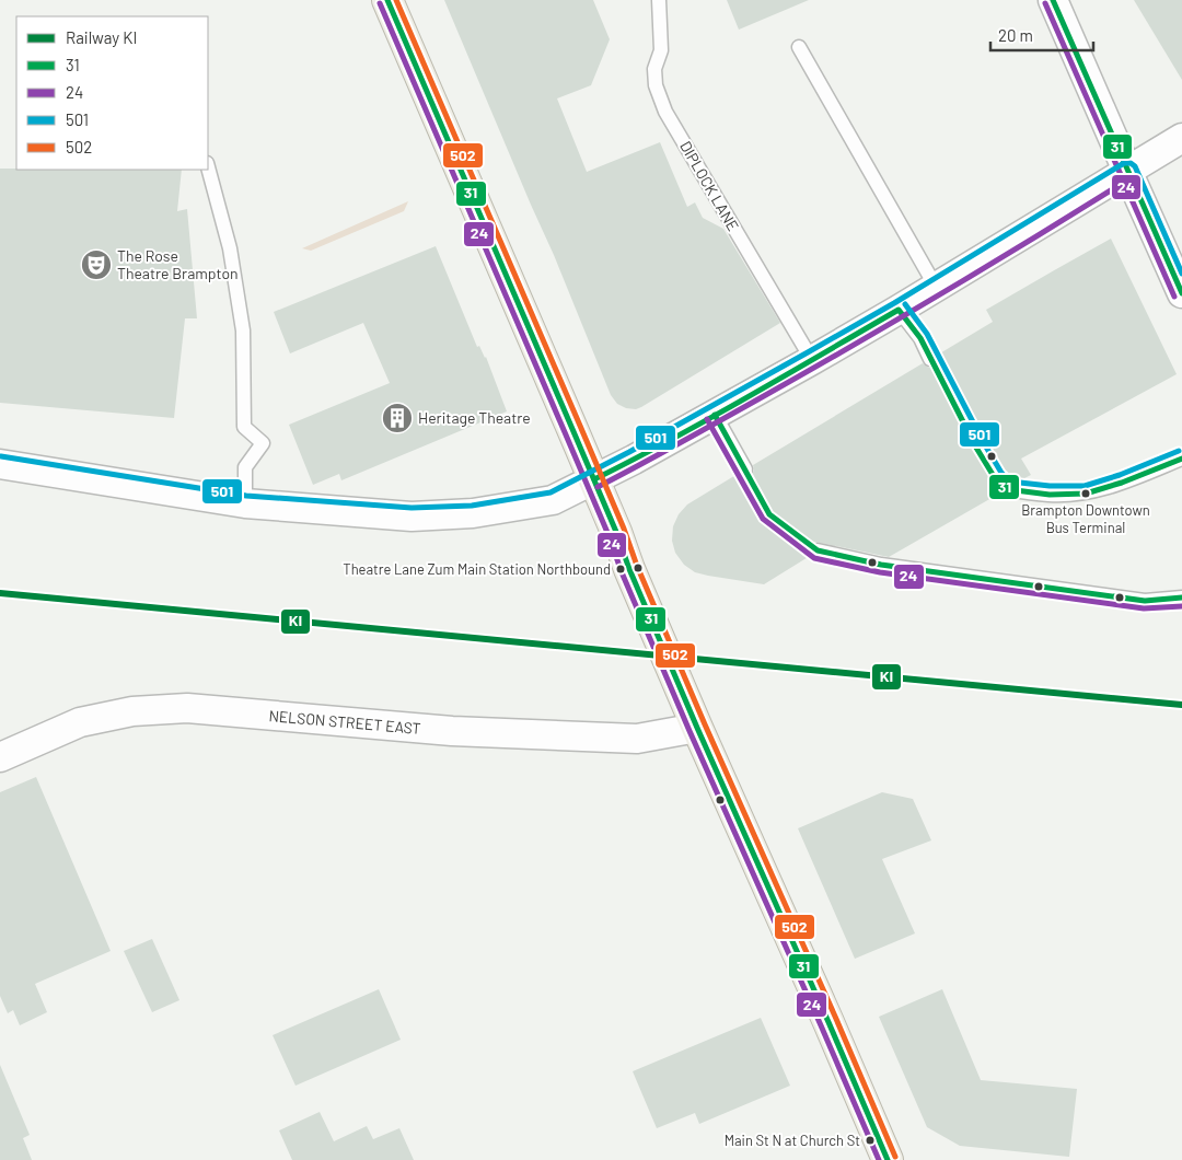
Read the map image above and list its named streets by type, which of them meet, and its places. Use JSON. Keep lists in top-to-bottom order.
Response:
{
  "streets": {
    "street": ["NELSON STREET EAST"],
    "lane": ["DIPLOCK LANE"]
  },
  "places": {
    "theatre": ["The Rose Theatre Brampton"],
    "building": ["Heritage Theatre"],
    "other": ["Brampton Downtown Bus Terminal", "Theatre Lane Zum Main Station Northbound", "Main St N at Church St"]
  },
  "lines": [
    "transit line 31",
    "transit line 502",
    "transit line 24",
    "transit line 501",
    "rail line KI"
  ],
  "legend": [
    "Railway KI",
    "31",
    "24",
    "501",
    "502"
  ],
  "scale_bar": "20 m"
}
